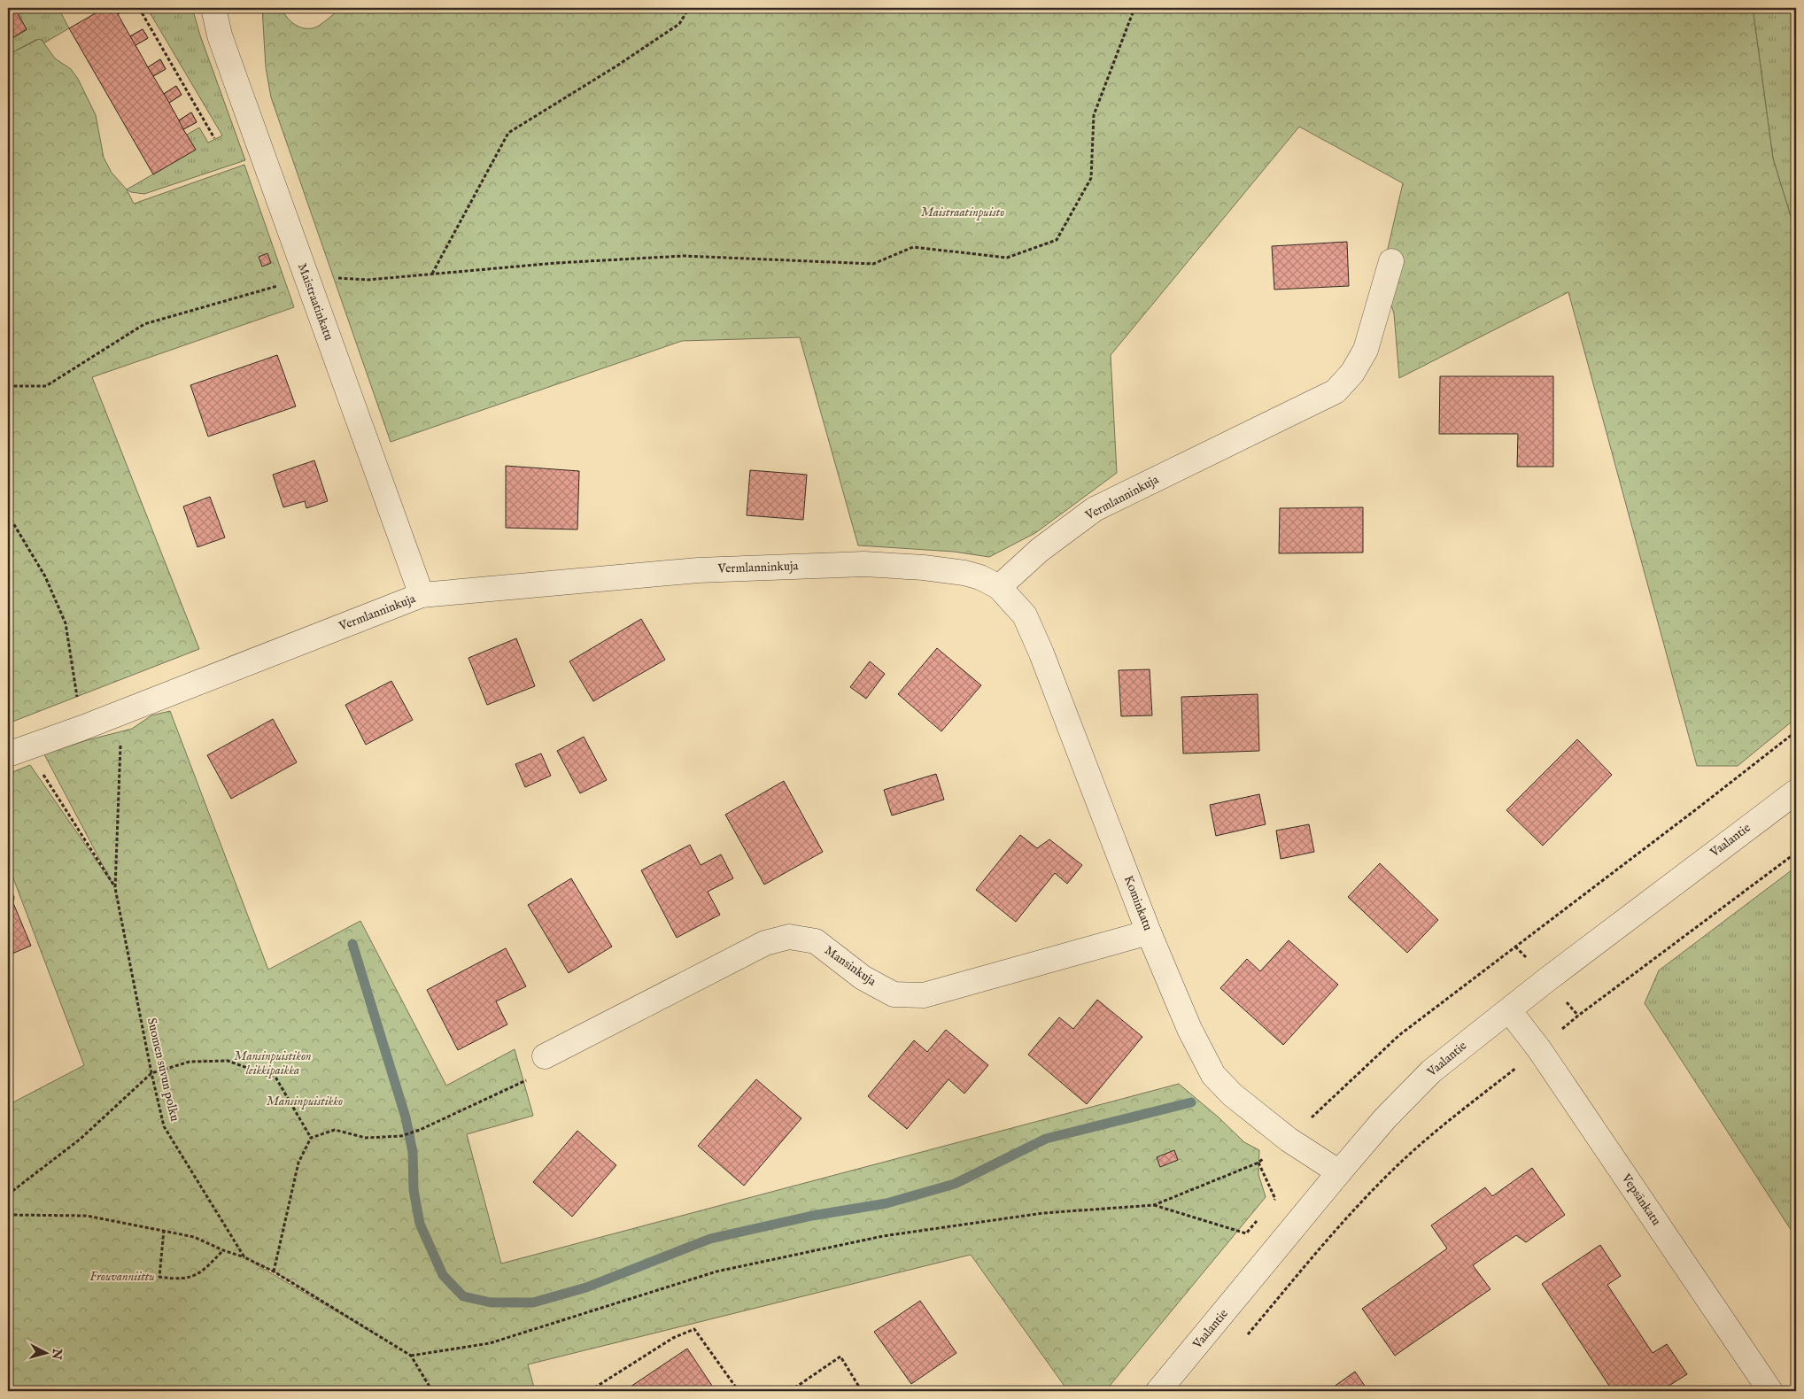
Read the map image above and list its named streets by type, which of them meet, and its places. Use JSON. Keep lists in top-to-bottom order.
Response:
{
  "streets": {
    "street": [
      "Maistraatinkatu",
      "Vermlanninkuja",
      "Vaalantie",
      "Kominkatu",
      "Mansinkuja",
      "Vepsänkatu"
    ],
    "path": ["Suomen suvun polku"]
  },
  "crossings": [
    ["Maistraatinkatu", "Vermlanninkuja"],
    ["Vermlanninkuja", "Kominkatu"],
    ["Vermlanninkuja", "Suomen suvun polku"],
    ["Vaalantie", "Kominkatu"],
    ["Vaalantie", "Vepsänkatu"],
    ["Kominkatu", "Mansinkuja"]
  ],
  "parks": [
    "Maistraatinpuisto",
    "Mansinpuistikon leikkipaikka",
    "Mansinpuistikko",
    "Frouvanniittu"
  ],
  "north": "right"
}
